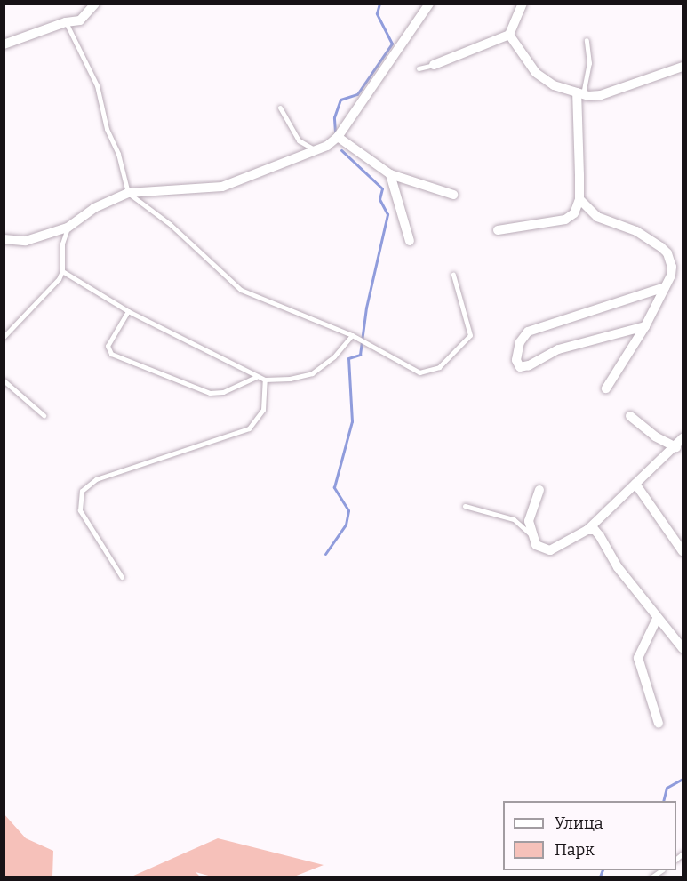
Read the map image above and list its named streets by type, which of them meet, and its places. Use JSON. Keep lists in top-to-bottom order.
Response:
{
  "legend": ["Улица", "Парк"]
}
